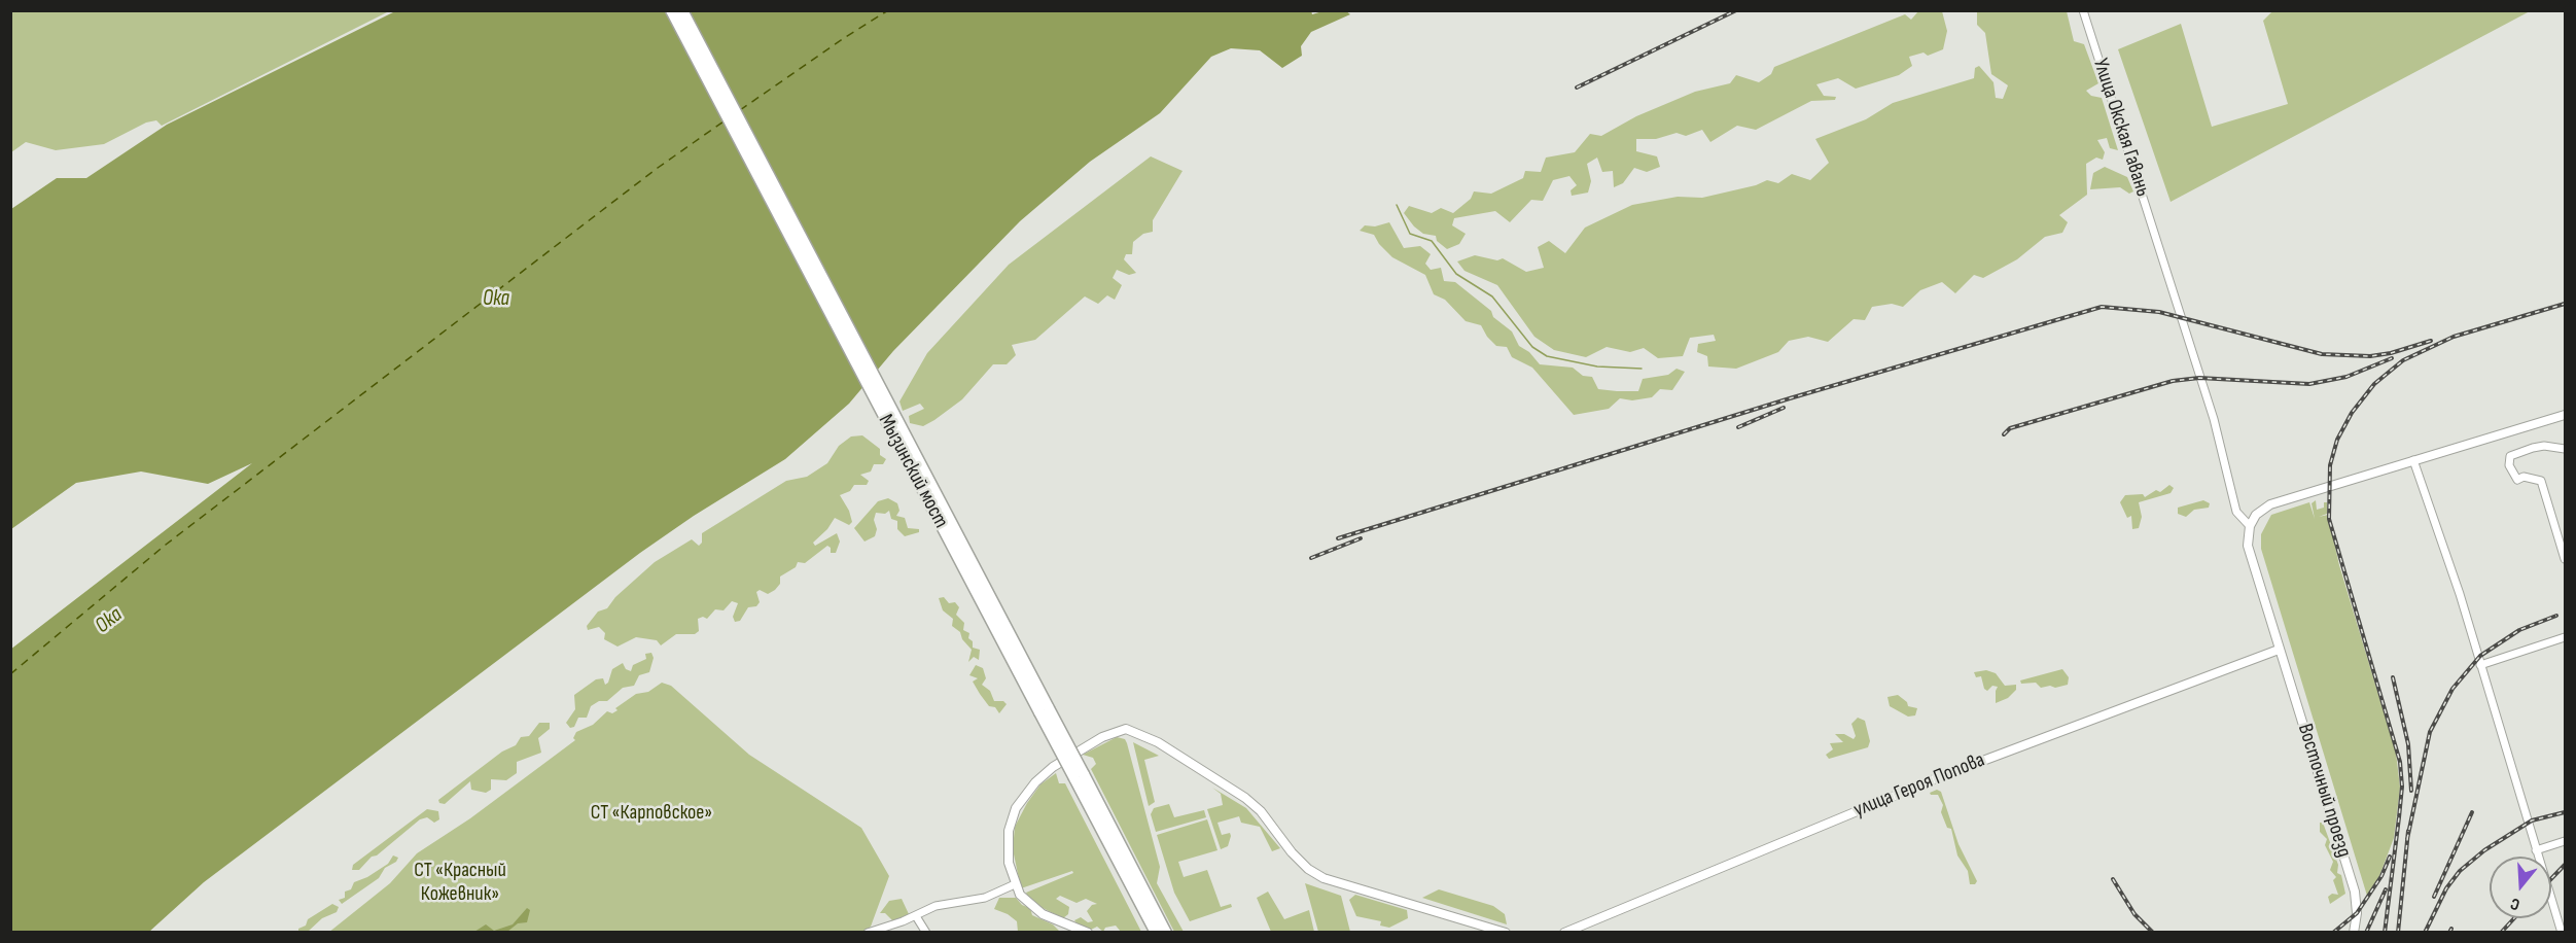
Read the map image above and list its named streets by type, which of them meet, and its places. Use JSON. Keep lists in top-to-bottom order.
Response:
{
  "streets": {
    "main road": ["Мызинский мост"],
    "street": ["Улица Окская Гавань", "улица Героя Попова", "Восточный проезд"]
  },
  "crossings": [
    ["Улица Окская Гавань", "Восточный проезд"],
    ["улица Героя Попова", "Восточный проезд"]
  ],
  "water": ["Ока"],
  "parks": ["СТ «Карповское»", "СТ «Красный Кожевник»"],
  "north": "bottom"
}
